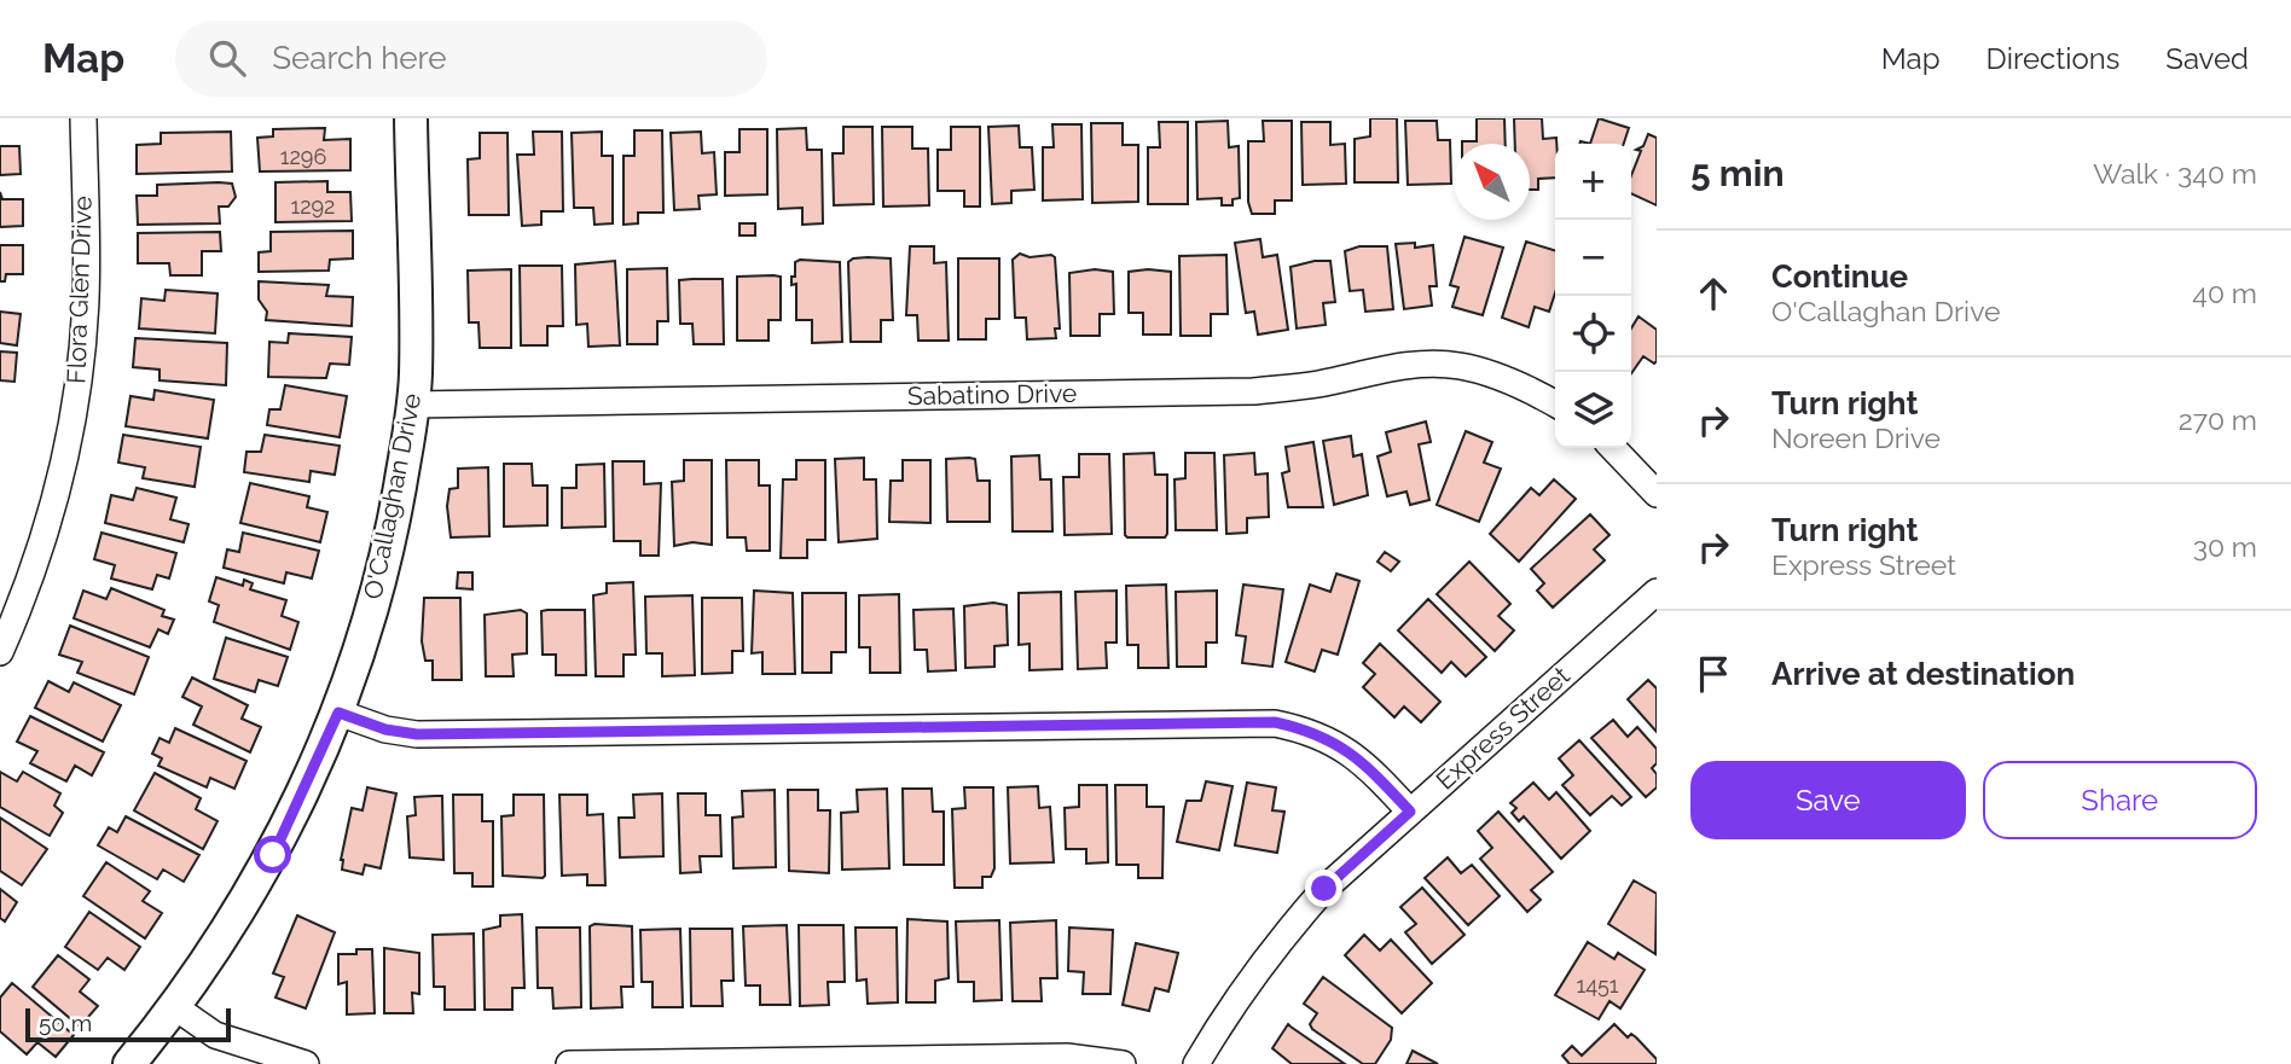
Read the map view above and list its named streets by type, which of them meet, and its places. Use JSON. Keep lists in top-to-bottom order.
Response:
{
  "streets": {
    "street": [
      "Flora Glen Drive",
      "Sabatino Drive",
      "O'Callaghan Drive",
      "Express Street"
    ]
  },
  "crossings": [
    ["Sabatino Drive", "O'Callaghan Drive"]
  ],
  "house_numbers": ["1296", "1292", "1451"],
  "scale_bar": "50 m",
  "north": "top left",
  "page": {
    "header": "Map",
    "search": "Search here",
    "nav": ["Map", "Directions", "Saved"],
    "heading": ["5 min", "Walk · 340 m"],
    "map_buttons": ["+", "−"],
    "list": [
      ["Continue", "O'Callaghan Drive", "40 m"],
      ["Turn right", "Noreen Drive", "270 m"],
      ["Turn right", "Express Street", "30 m"],
      "Arrive at destination"
    ],
    "buttons": ["Save", "Share"],
    "scale": "50 m"
  }
}
